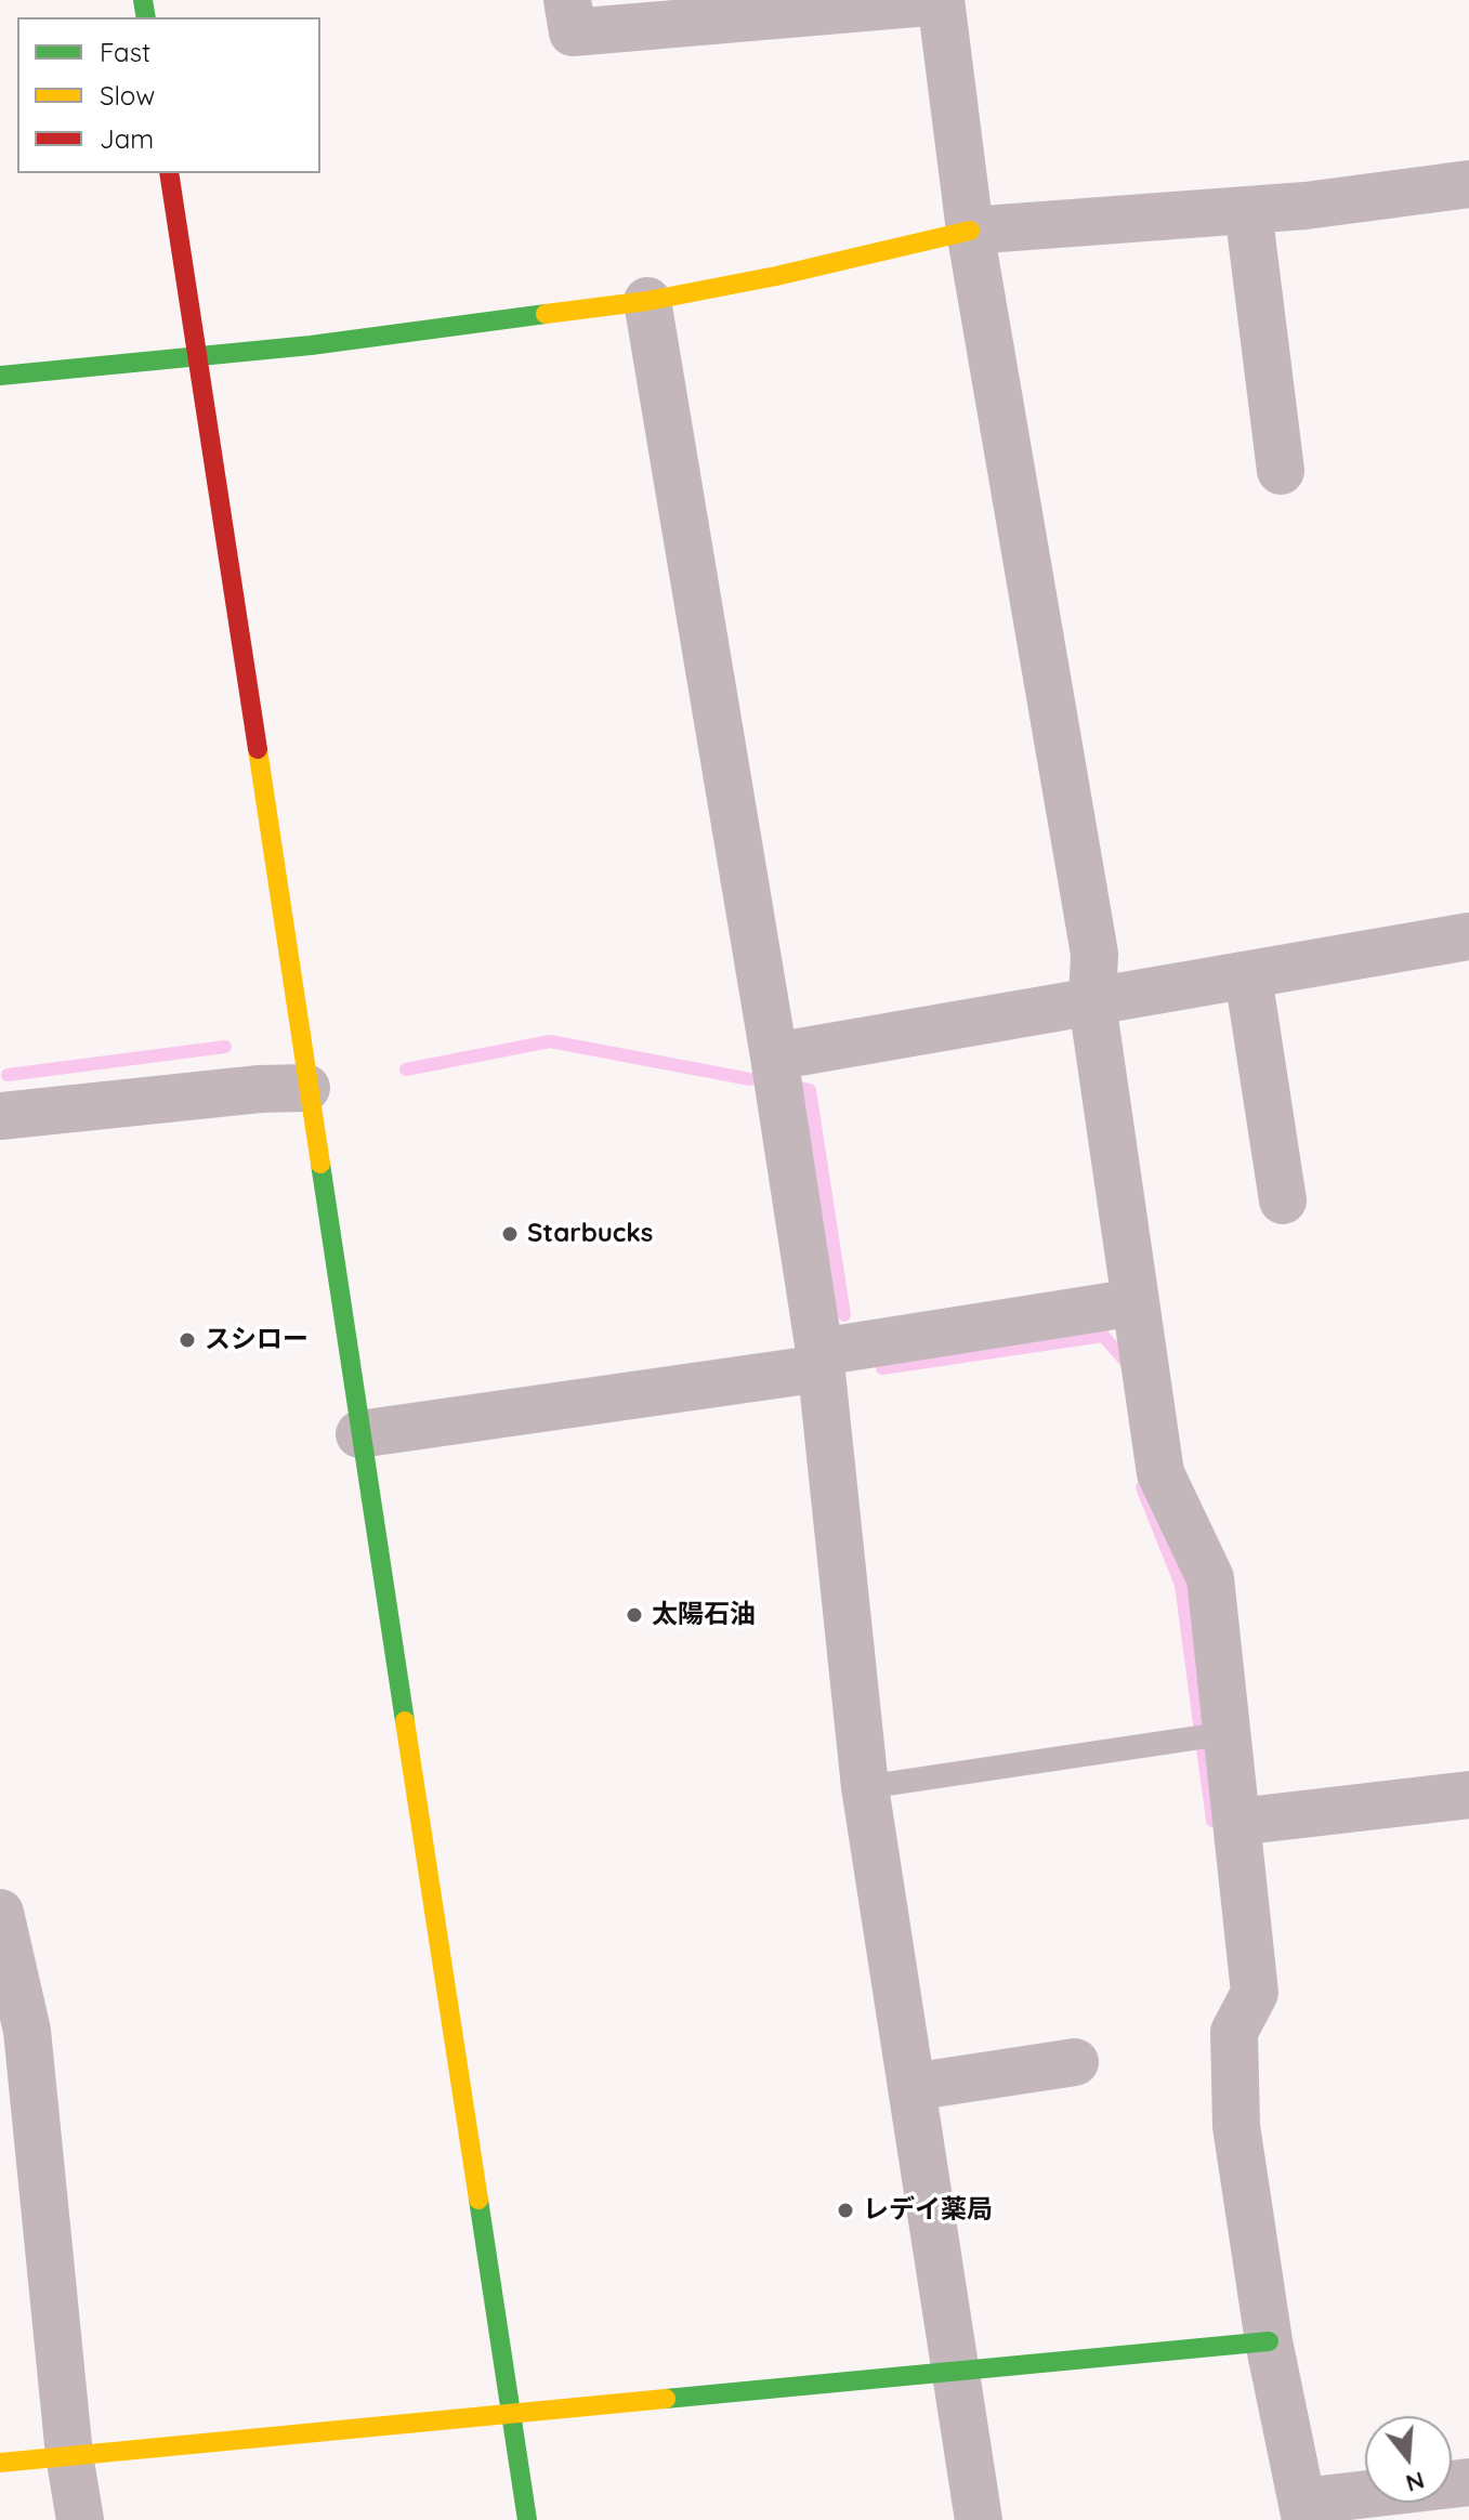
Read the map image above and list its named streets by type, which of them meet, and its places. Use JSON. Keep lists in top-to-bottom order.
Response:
{
  "places": [
    "Starbucks",
    "スシロー",
    "太陽石油",
    "レデイ薬局"
  ],
  "legend": ["Fast", "Slow", "Jam"],
  "north": "bottom"
}
